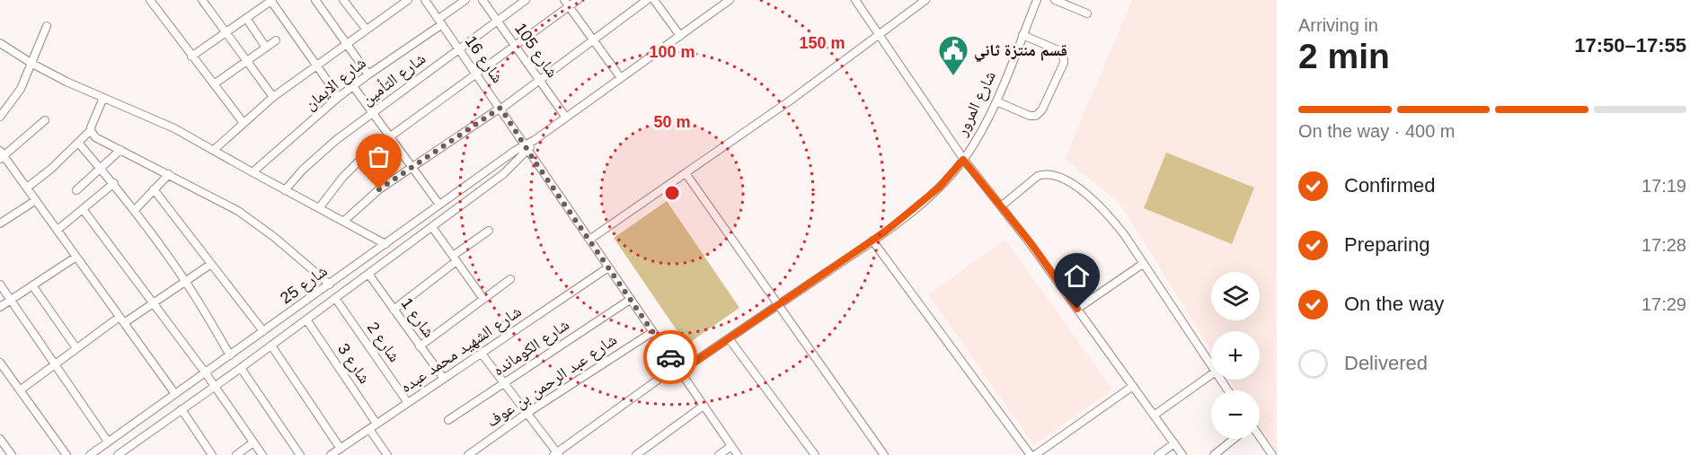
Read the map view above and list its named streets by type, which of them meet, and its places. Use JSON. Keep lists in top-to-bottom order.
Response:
{
  "streets": {
    "street": [
      "شارع 105",
      "شارع 16",
      "شارع التأمين",
      "شارع الايمان",
      "شارع المرور",
      "شارع 25",
      "شارع 1",
      "شارع 2",
      "شارع الكومانده",
      "شارع الشهيد محمد عبده",
      "شارع 3",
      "شارع عبد الرحمن بن عوف"
    ]
  },
  "crossings": [
    ["شارع 105", "شارع التأمين"],
    ["شارع 105", "شارع 25"],
    ["شارع 16", "شارع التأمين"],
    ["شارع 16", "شارع الايمان"],
    ["شارع 16", "شارع المرور"],
    ["شارع 16", "شارع 25"],
    ["شارع 16", "شارع الكومانده"],
    ["شارع 16", "شارع الشهيد محمد عبده"],
    ["شارع 16", "شارع عبد الرحمن بن عوف"],
    ["شارع 25", "شارع 1"],
    ["شارع 25", "شارع 2"],
    ["شارع 25", "شارع 3"],
    ["شارع 1", "شارع الشهيد محمد عبده"],
    ["شارع 2", "شارع الشهيد محمد عبده"],
    ["شارع الشهيد محمد عبده", "شارع 3"]
  ],
  "places": {
    "public building": ["قسم منتزة ثاني"]
  },
  "page": {
    "heading": ["2 min", "Arriving in", "17:50–17:55"],
    "bar": "On the way · 400 m",
    "list": [
      ["Confirmed", "17:19"],
      ["Preparing", "17:28"],
      ["On the way", "17:29"],
      "Delivered"
    ],
    "map_buttons": ["+", "−"]
  },
  "rings": ["150 m", "100 m", "50 m"]
}
